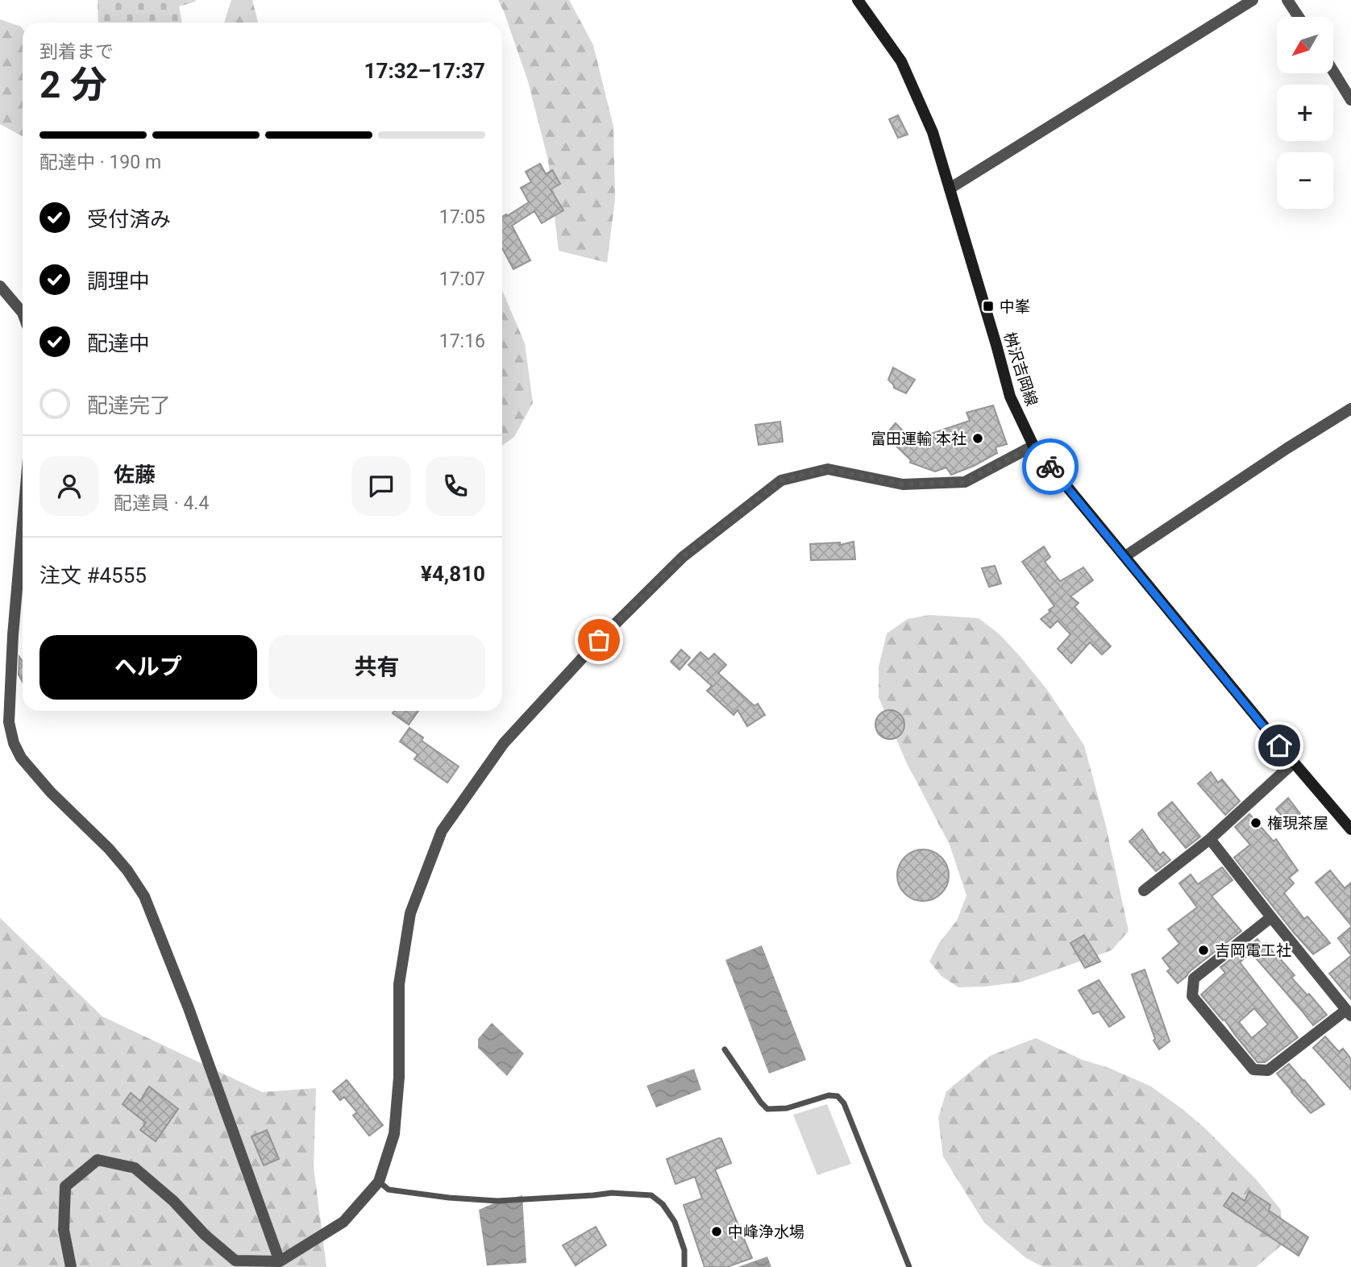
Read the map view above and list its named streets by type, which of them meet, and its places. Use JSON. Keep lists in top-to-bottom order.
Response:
{
  "streets": {
    "main road": ["桝沢吉岡線"]
  },
  "places": {
    "transit": ["中峯"],
    "other": [
      "富田運輸 本社",
      "権現茶屋",
      "吉岡電工社",
      "中峰浄水場"
    ]
  },
  "north": "bottom left",
  "page": {
    "map_buttons": ["+", "−"],
    "heading": ["2 分", "到着まで", "17:32–17:37"],
    "panel": [
      "佐藤",
      "配達員 · 4.4",
      "注文 #4555",
      "¥4,810"
    ],
    "bar": "配達中 · 190 m",
    "list": [
      ["受付済み", "17:05"],
      ["調理中", "17:07"],
      ["配達中", "17:16"],
      "配達完了"
    ],
    "buttons": ["ヘルプ", "共有"]
  }
}
